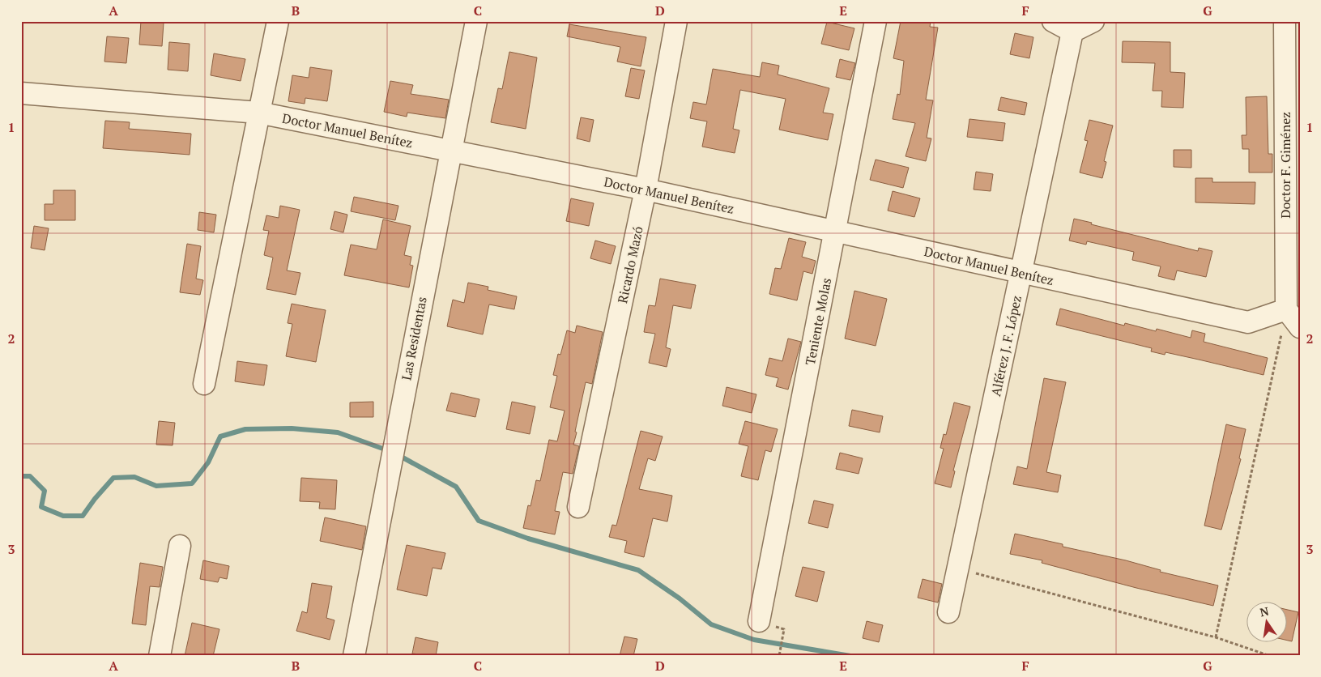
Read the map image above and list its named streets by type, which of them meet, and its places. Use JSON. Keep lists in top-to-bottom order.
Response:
{
  "streets": {
    "street": [
      "Doctor Manuel Benítez",
      "Doctor F. Giménez",
      "Ricardo Mazó",
      "Teniente Molas",
      "Las Residentas",
      "Alférez J. F. López"
    ]
  },
  "crossings": [
    ["Doctor Manuel Benítez", "Doctor F. Giménez"],
    ["Doctor Manuel Benítez", "Ricardo Mazó"],
    ["Doctor Manuel Benítez", "Teniente Molas"],
    ["Doctor Manuel Benítez", "Las Residentas"],
    ["Doctor Manuel Benítez", "Alférez J. F. López"]
  ],
  "north": "top",
  "grid": {
    "columns": [
      "A",
      "B",
      "C",
      "D",
      "E",
      "F",
      "G"
    ],
    "rows": ["1", "2", "3"]
  }
}
